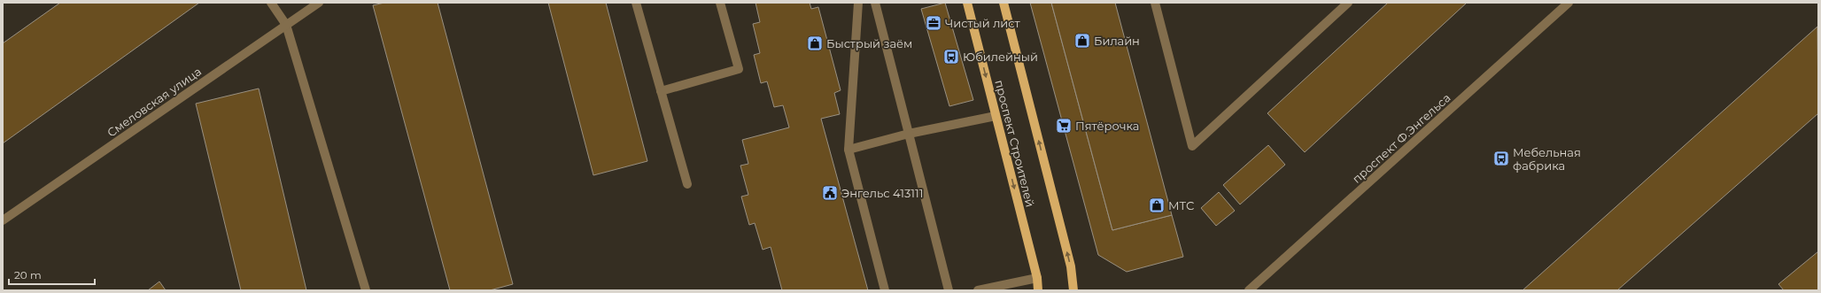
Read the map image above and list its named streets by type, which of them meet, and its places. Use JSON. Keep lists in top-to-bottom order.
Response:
{
  "streets": {
    "main road": ["проспект Строителей"],
    "street": ["Смеловская улица", "проспект Ф.Энгельса"]
  },
  "places": {
    "office": ["Чистый лист"],
    "shop": ["Билайн", "Быстрый заём", "МТС"],
    "bus stop": ["Юбилейный", "Мебельная фабрика"],
    "supermarket": ["Пятёрочка"],
    "public building": ["Энгельс 413111"]
  },
  "scale_bar": "20 m"
}
